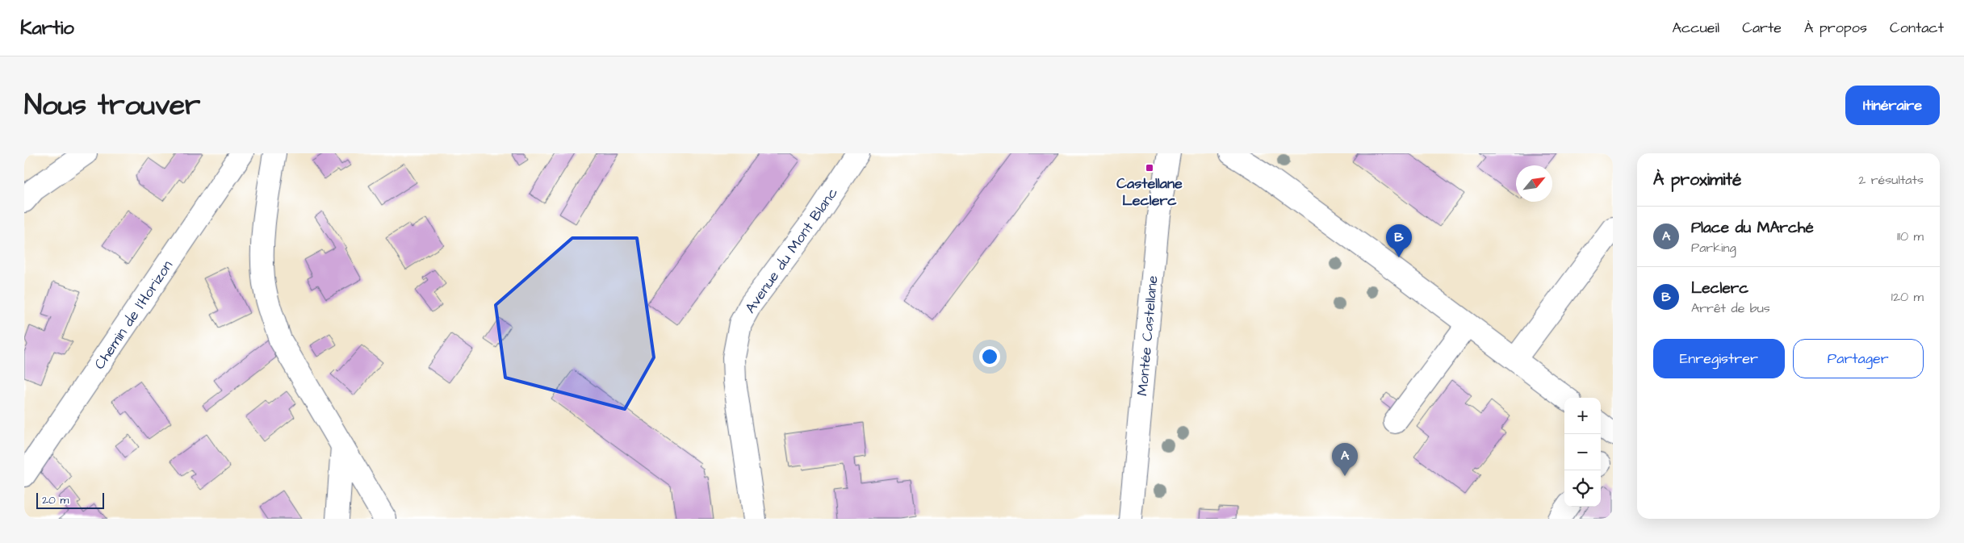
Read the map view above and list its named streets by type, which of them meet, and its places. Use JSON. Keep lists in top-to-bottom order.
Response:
{
  "streets": {
    "street": ["Avenue du Mont Blanc", "Chemin de l'Horizon", "Montée Castellane"]
  },
  "places": {
    "transit": ["Castellane Leclerc"]
  },
  "scale_bar": "20 m",
  "north": "top right",
  "page": {
    "header": "Kartio",
    "nav": [
      "Accueil",
      "Carte",
      "À propos",
      "Contact"
    ],
    "title": "Nous trouver",
    "buttons": [
      "Itinéraire",
      ["Enregistrer", "Partager"]
    ],
    "heading": ["À proximité", "2 résultats"],
    "list": [
      {
        "mark": "A",
        "name": "Place du MArché",
        "note": "Parking",
        "value": "110 m"
      },
      {
        "mark": "B",
        "name": "Leclerc",
        "note": "Arrêt de bus",
        "value": "120 m"
      }
    ],
    "pins": ["B", "A"],
    "map_buttons": ["+", "−"],
    "scale": "20 m"
  }
}
